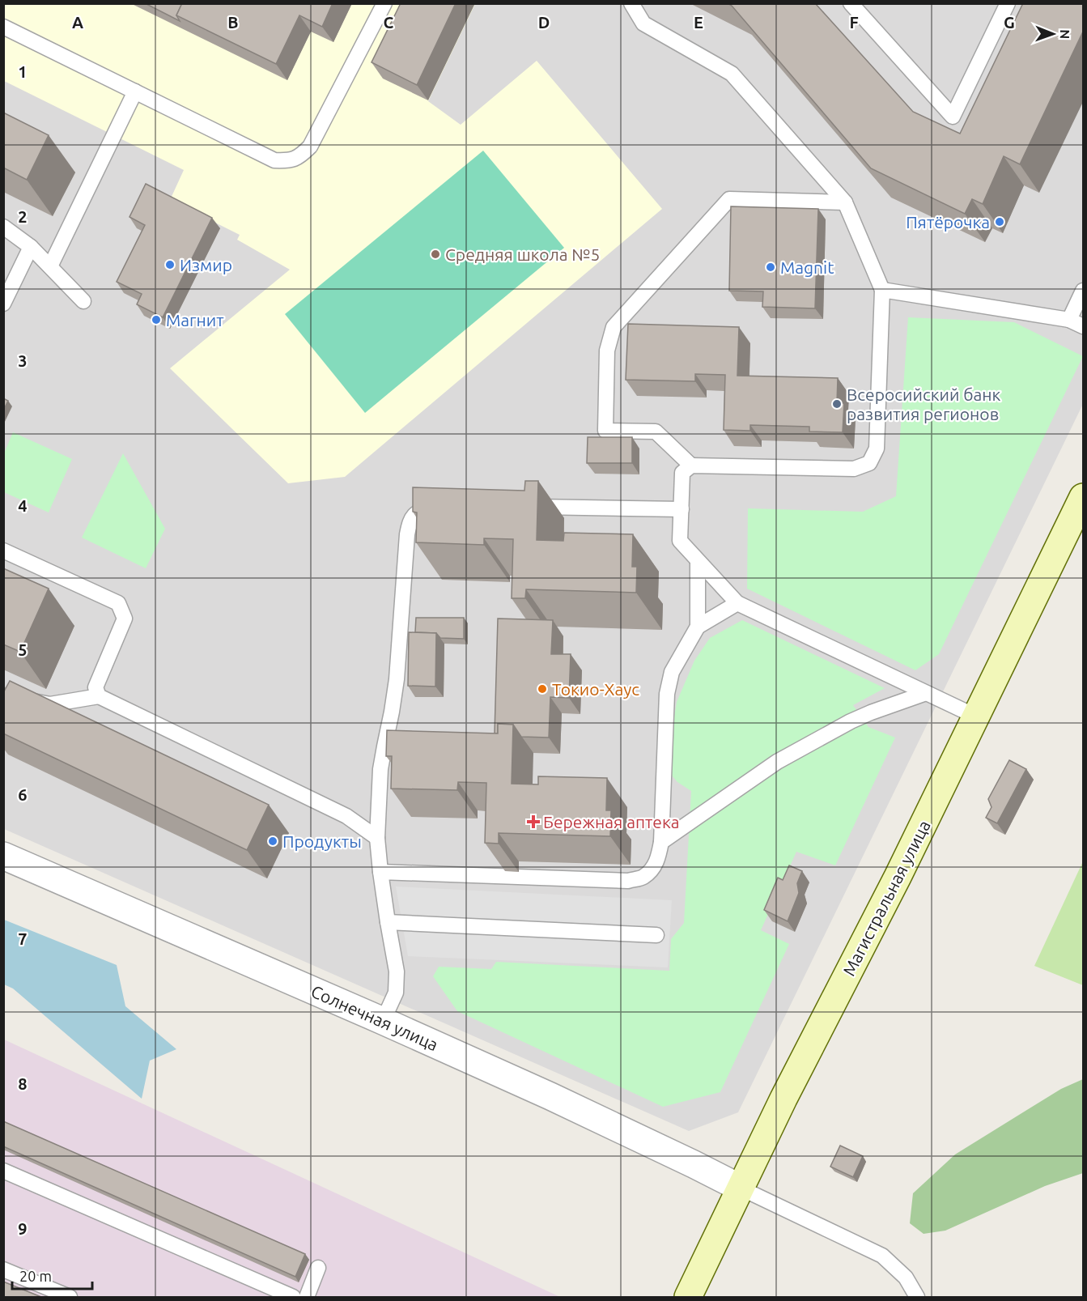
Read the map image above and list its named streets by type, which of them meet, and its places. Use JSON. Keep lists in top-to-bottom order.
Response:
{
  "streets": {
    "main road": ["Магистральная улица"],
    "street": ["Солнечная улица"]
  },
  "crossings": [
    ["Магистральная улица", "Солнечная улица"]
  ],
  "places": {
    "other": [
      "Пятёрочка",
      "Средняя школа №5",
      "Измир",
      "Magnit",
      "Магнит",
      "Всеросийский банк развития регионов",
      "Токио-Хаус",
      "Продукты"
    ],
    "health": ["Бережная аптека"]
  },
  "scale_bar": "20 m",
  "north": "right",
  "grid": {
    "columns": [
      "A",
      "B",
      "C",
      "D",
      "E",
      "F",
      "G"
    ],
    "rows": [
      "1",
      "2",
      "3",
      "4",
      "5",
      "6",
      "7",
      "8",
      "9"
    ]
  }
}
